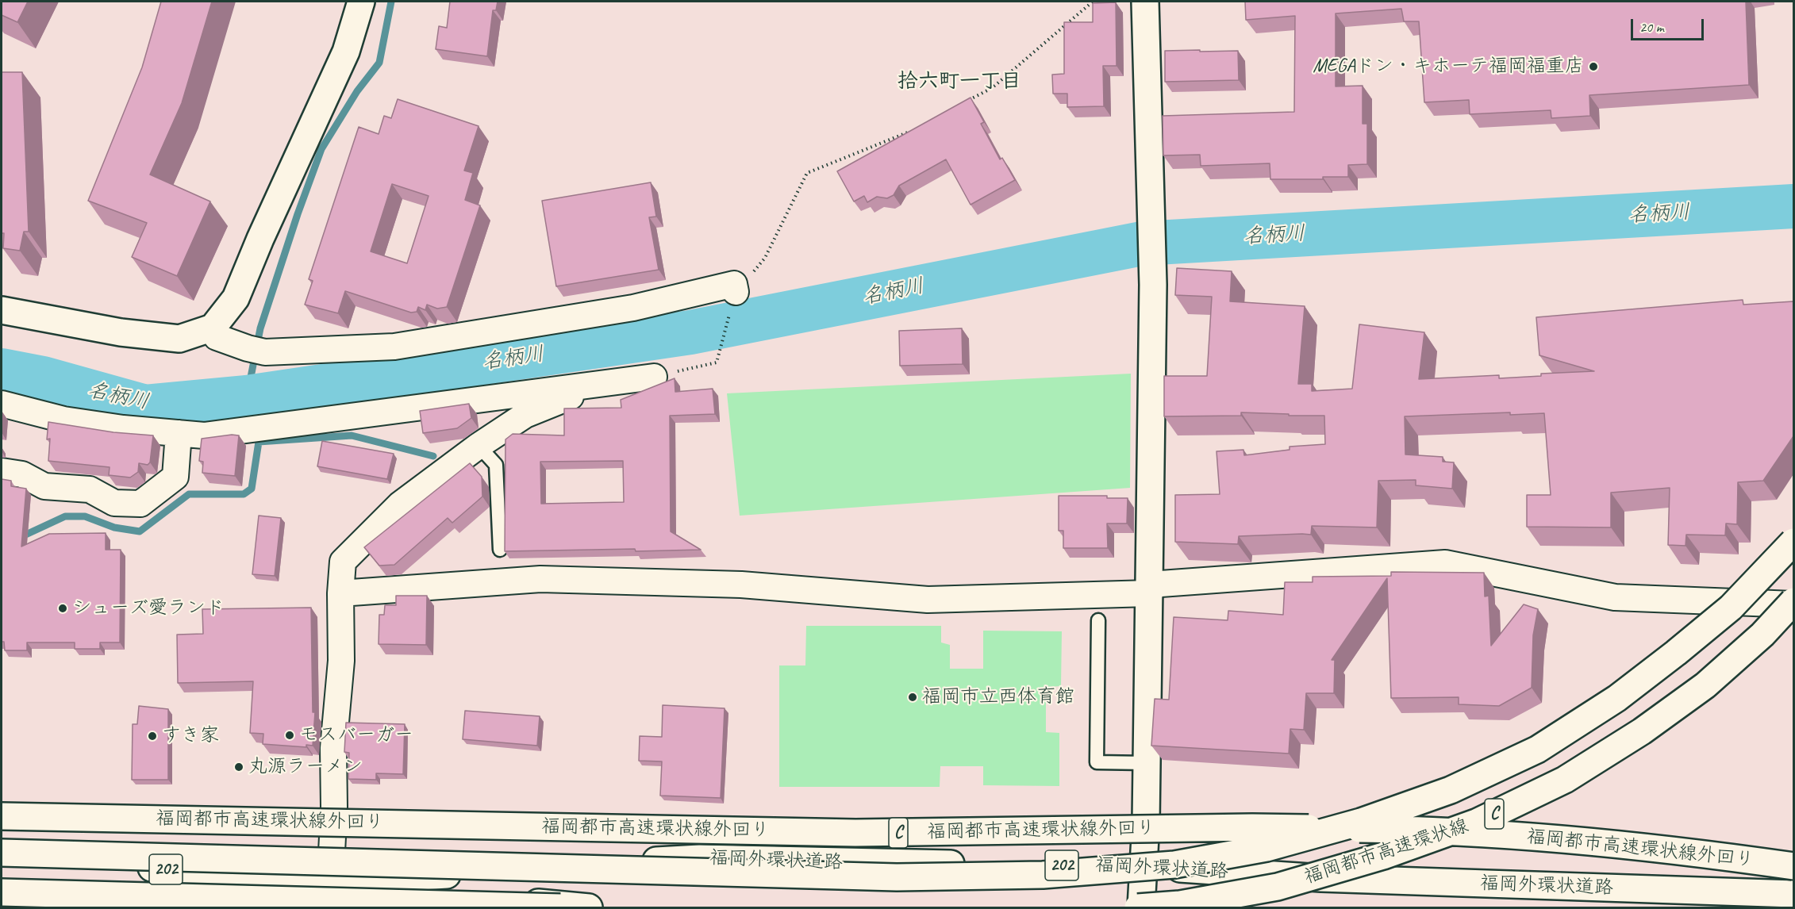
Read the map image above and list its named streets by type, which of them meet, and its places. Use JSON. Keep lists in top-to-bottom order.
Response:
{
  "streets": {
    "main road": [
      "C",
      "福岡都市高速環状線外回り",
      "福岡都市高速環状線",
      "福岡外環状道路",
      "202"
    ]
  },
  "districts": ["拾六町一丁目"],
  "water": ["名柄川"],
  "places": [
    "MEGAドン・キホーテ福岡福重店",
    "シューズ愛ランド",
    "福岡市立西体育館",
    "モスバーガー",
    "すき家",
    "丸源ラーメン"
  ],
  "scale_bar": "20 m"
}
